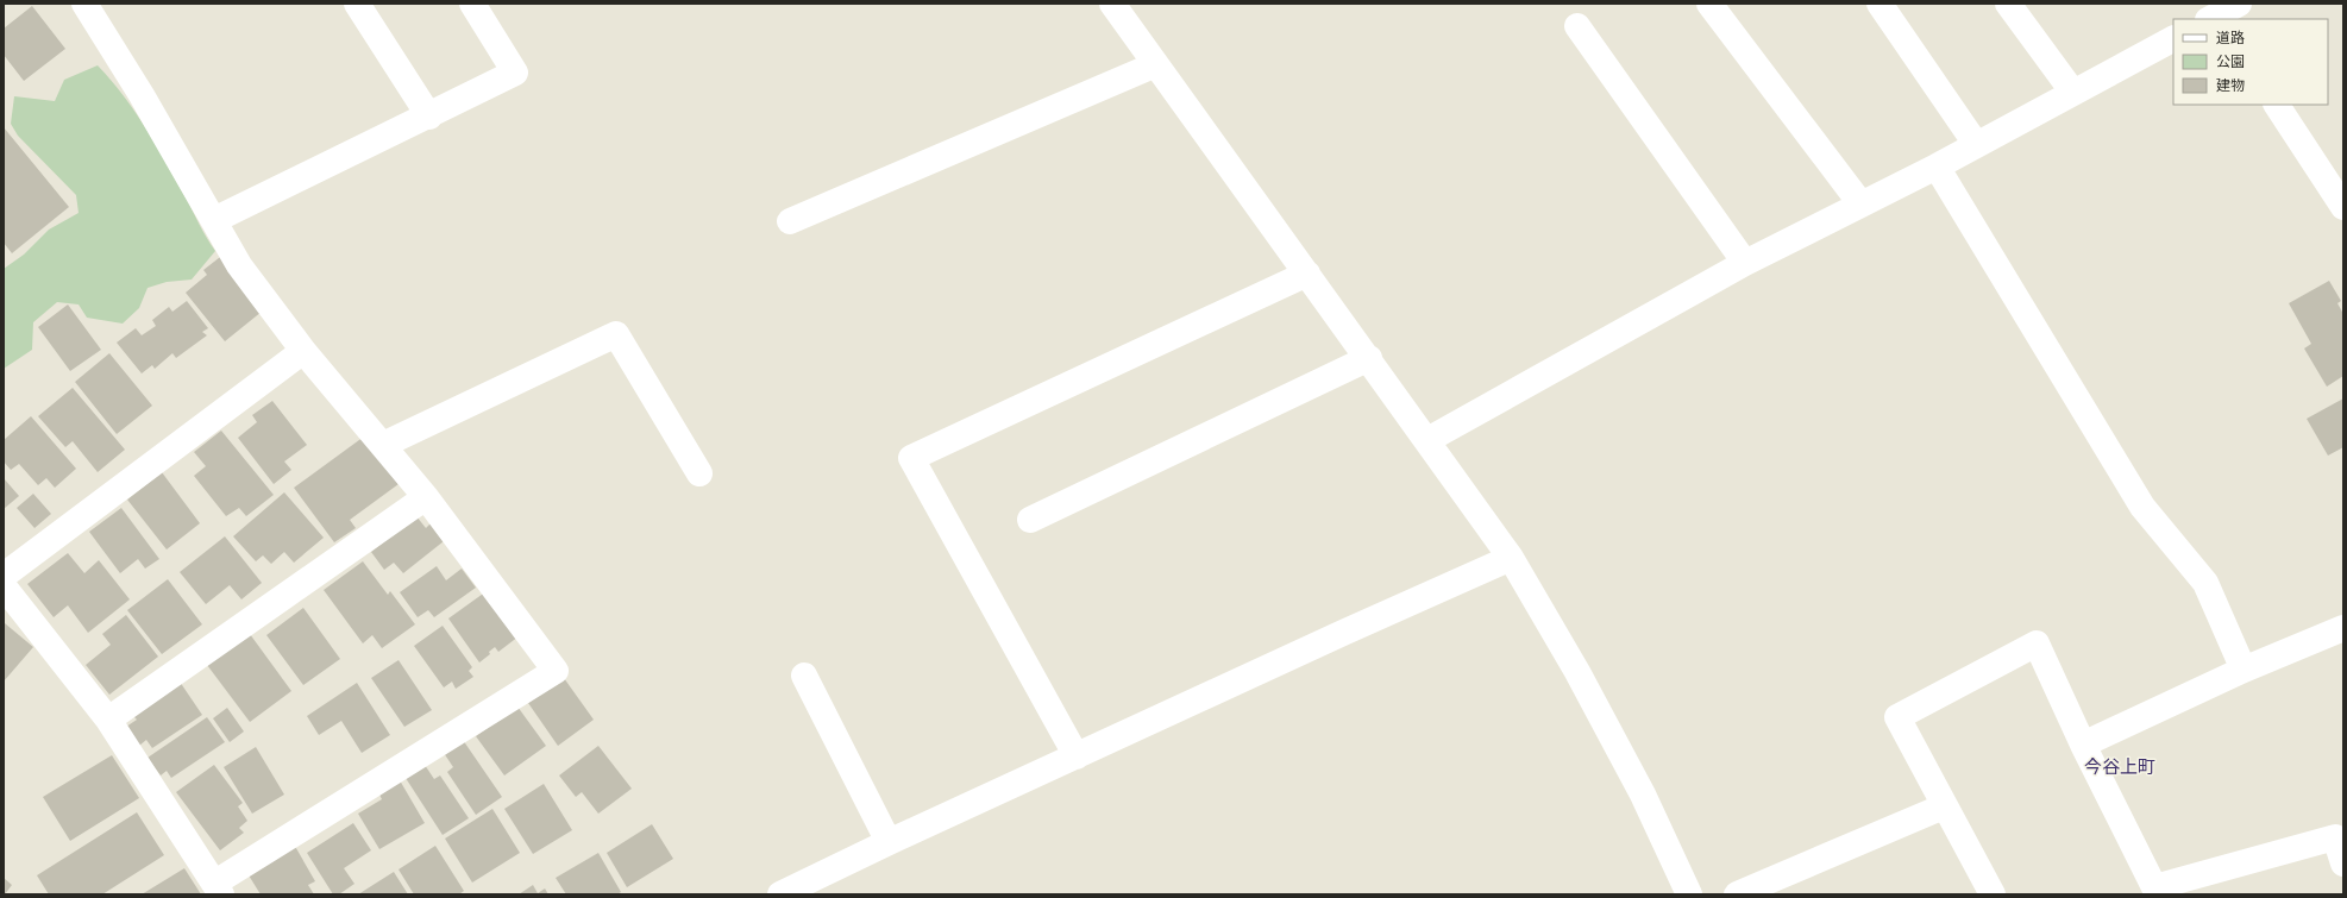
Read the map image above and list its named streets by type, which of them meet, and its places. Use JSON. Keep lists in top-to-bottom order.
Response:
{
  "districts": ["今谷上町"],
  "legend": ["道路", "公園", "建物"]
}
